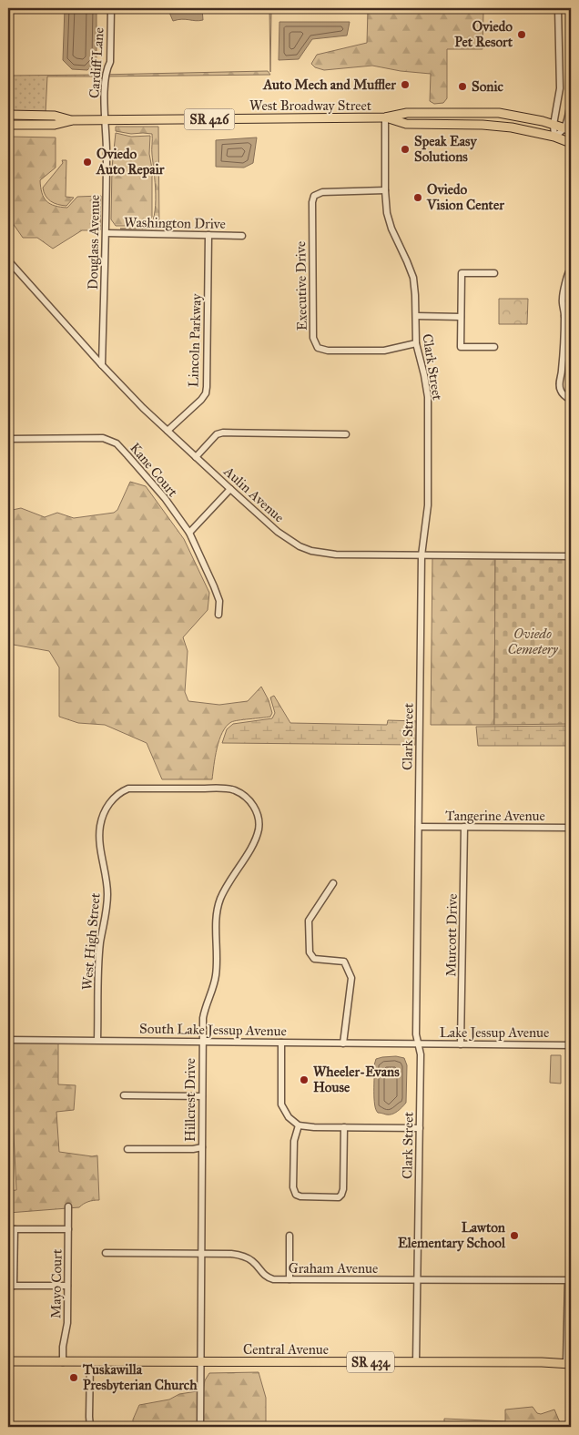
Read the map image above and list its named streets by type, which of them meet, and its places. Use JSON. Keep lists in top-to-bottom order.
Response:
{
  "streets": {
    "main road": [
      "West Broadway Street",
      "SR 426",
      "Central Avenue",
      "SR 434"
    ],
    "street": [
      "Cardiff Lane",
      "Washington Drive",
      "Douglass Avenue",
      "Executive Drive",
      "Lincoln Parkway",
      "Clark Street",
      "Kane Court",
      "Aulin Avenue",
      "Tangerine Avenue",
      "Murcott Drive",
      "West High Street",
      "South Lake Jessup Avenue",
      "Lake Jessup Avenue",
      "Hillcrest Drive",
      "Graham Avenue",
      "Mayo Court"
    ]
  },
  "crossings": [
    ["Cardiff Lane", "West Broadway Street"],
    ["Cardiff Lane", "Douglass Avenue"],
    ["West Broadway Street", "Douglass Avenue"],
    ["West Broadway Street", "Clark Street"],
    ["Washington Drive", "Douglass Avenue"],
    ["Washington Drive", "Lincoln Parkway"],
    ["Douglass Avenue", "Aulin Avenue"],
    ["Executive Drive", "Clark Street"],
    ["Lincoln Parkway", "Aulin Avenue"],
    ["Clark Street", "Aulin Avenue"],
    ["Clark Street", "Tangerine Avenue"],
    ["Clark Street", "South Lake Jessup Avenue"],
    ["Clark Street", "Lake Jessup Avenue"],
    ["Clark Street", "Graham Avenue"],
    ["Clark Street", "Central Avenue"],
    ["Tangerine Avenue", "Murcott Drive"],
    ["Murcott Drive", "Lake Jessup Avenue"],
    ["West High Street", "South Lake Jessup Avenue"],
    ["West High Street", "Hillcrest Drive"],
    ["South Lake Jessup Avenue", "Lake Jessup Avenue"],
    ["South Lake Jessup Avenue", "Hillcrest Drive"],
    ["Hillcrest Drive", "Graham Avenue"],
    ["Hillcrest Drive", "Central Avenue"],
    ["Mayo Court", "Central Avenue"],
    ["Mayo Court", "SR 434"],
    ["Central Avenue", "SR 434"]
  ],
  "parks": ["Oviedo Cemetery"],
  "places": [
    "Oviedo Pet Resort",
    "Auto Mech and Muffler",
    "Sonic",
    "Speak Easy Solutions",
    "Oviedo Auto Repair",
    "Oviedo Vision Center",
    "Wheeler-Evans House",
    "Lawton Elementary School",
    "Tuskawilla Presbyterian Church"
  ]
}
